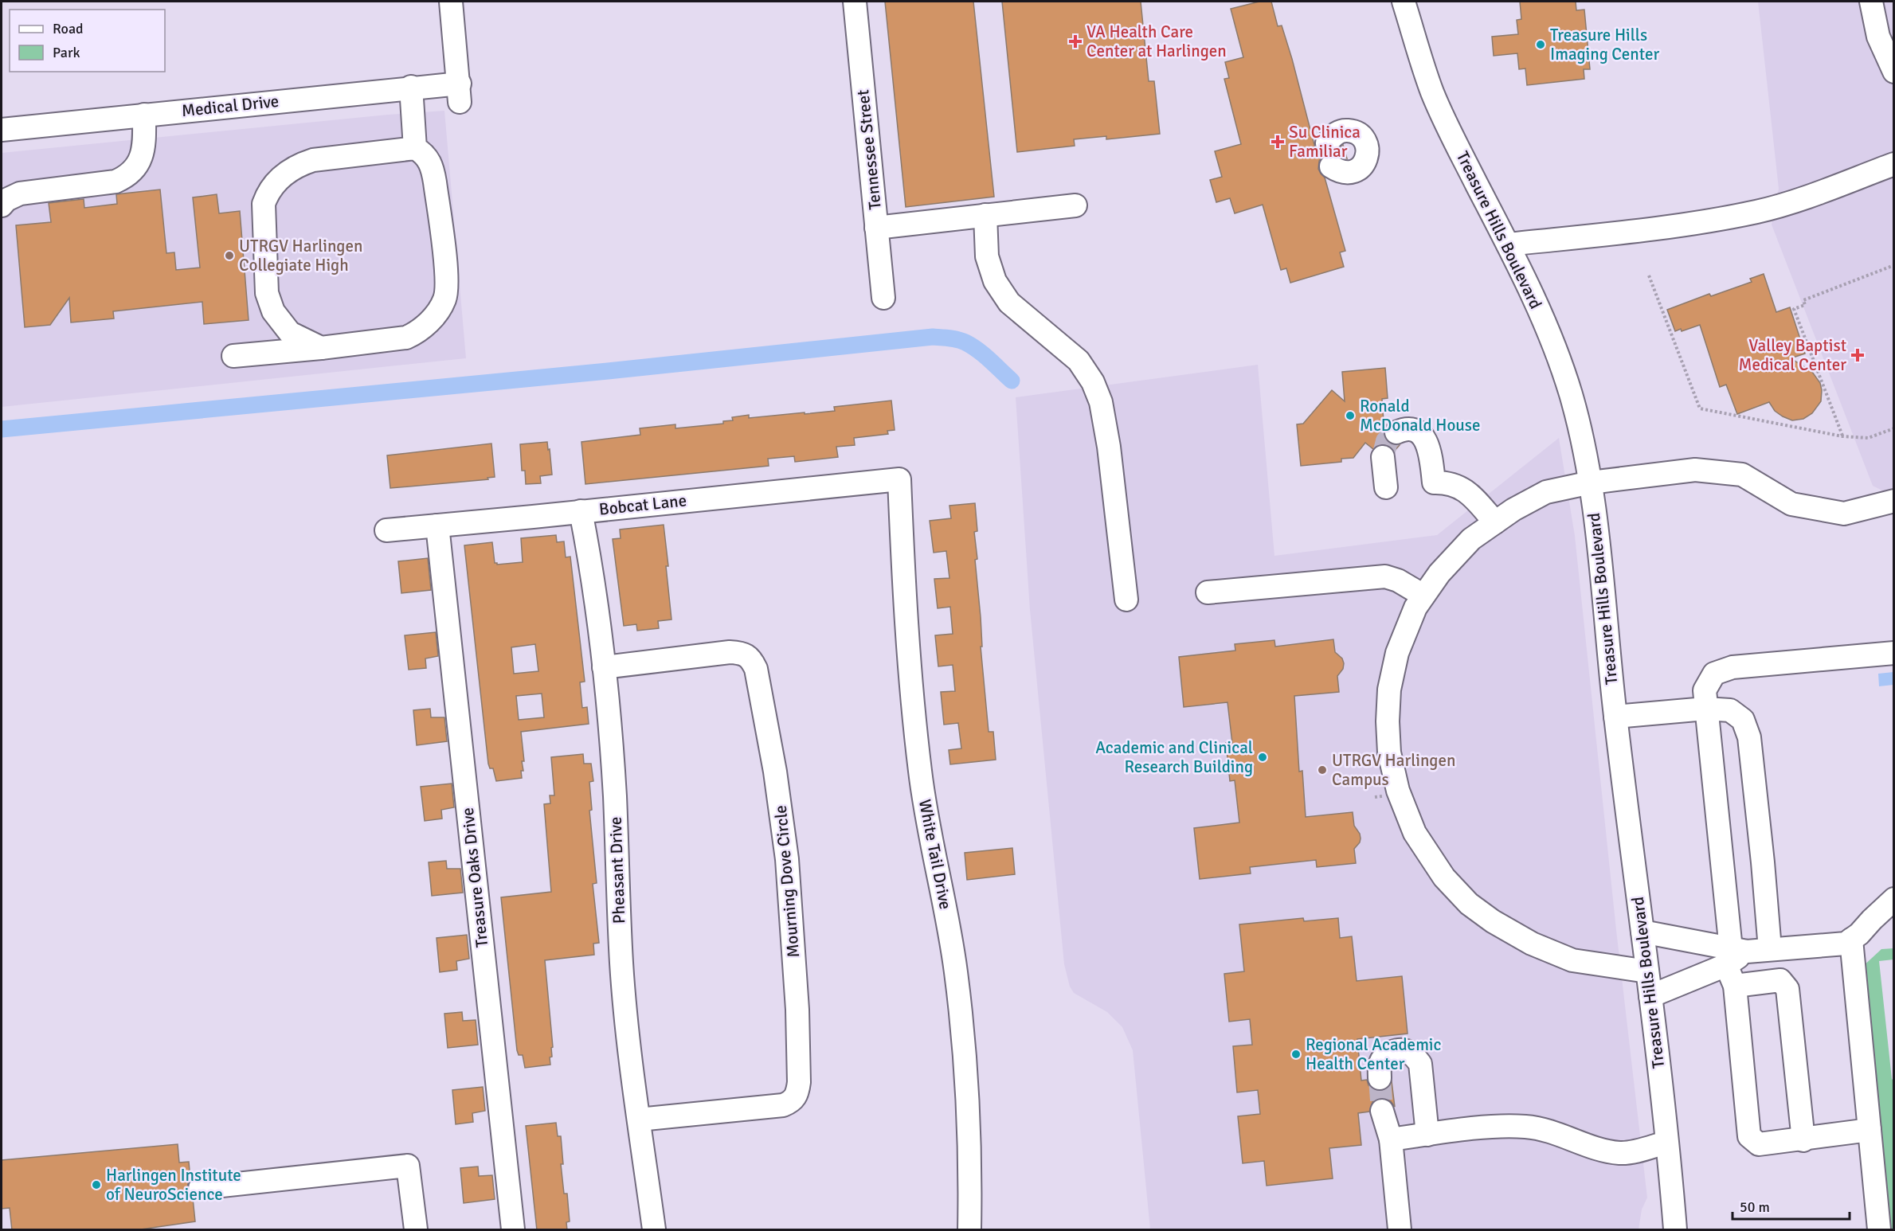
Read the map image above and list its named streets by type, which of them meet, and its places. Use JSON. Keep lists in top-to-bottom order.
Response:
{
  "streets": {
    "street": [
      "Medical Drive",
      "Tennessee Street",
      "Treasure Hills Boulevard",
      "Bobcat Lane",
      "White Tail Drive",
      "Pheasant Drive",
      "Treasure Oaks Drive",
      "Mourning Dove Circle"
    ]
  },
  "crossings": [
    ["Bobcat Lane", "White Tail Drive"],
    ["Bobcat Lane", "Pheasant Drive"],
    ["Bobcat Lane", "Treasure Oaks Drive"],
    ["Pheasant Drive", "Mourning Dove Circle"]
  ],
  "places": {
    "health": ["VA Health Care Center at Harlingen", "Su Clinica Familiar", "Valley Baptist Medical Center"],
    "other": [
      "Treasure Hills Imaging Center",
      "UTRGV Harlingen Collegiate High",
      "Ronald McDonald House",
      "Academic and Clinical Research Building",
      "UTRGV Harlingen Campus",
      "Regional Academic Health Center",
      "Harlingen Institute of NeuroScience"
    ]
  },
  "legend": ["Road", "Park"],
  "scale_bar": "50 m"
}
